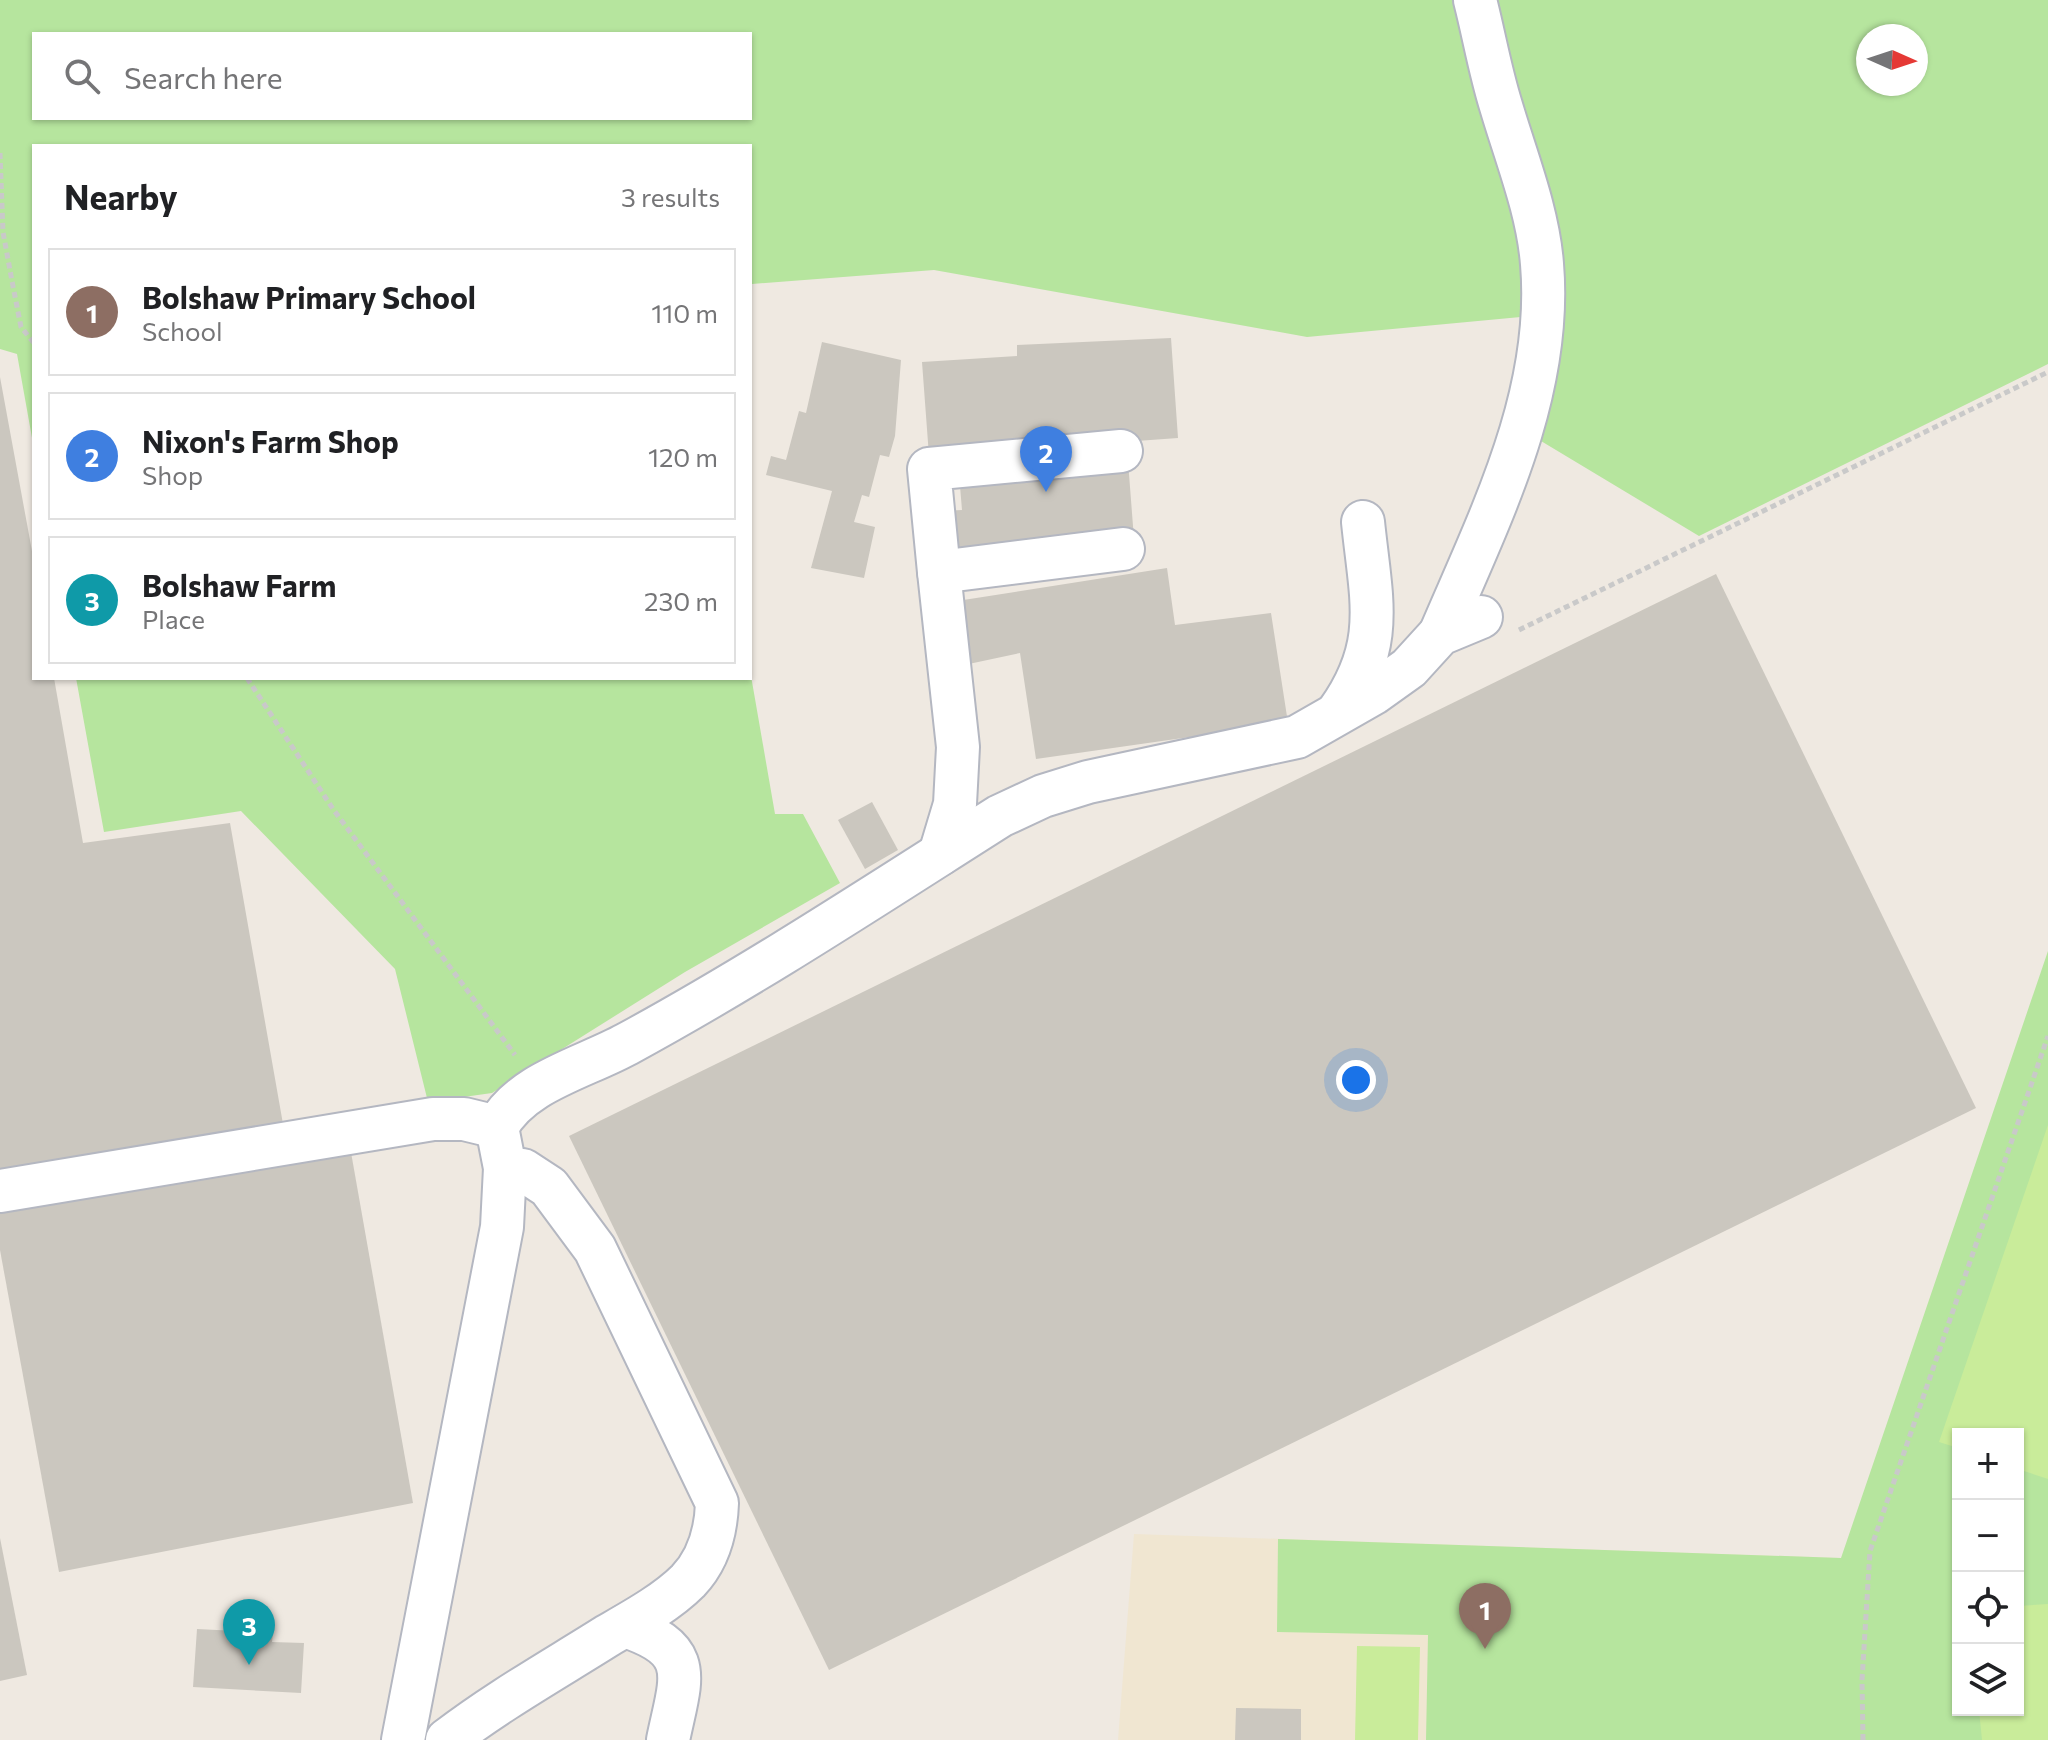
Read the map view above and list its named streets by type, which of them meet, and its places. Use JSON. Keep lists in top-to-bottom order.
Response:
{
  "north": "right",
  "page": {
    "search": "Search here",
    "heading": ["Nearby", "3 results"],
    "list": [
      {
        "mark": "1",
        "name": "Bolshaw Primary School",
        "note": "School",
        "value": "110 m"
      },
      {
        "mark": "2",
        "name": "Nixon's Farm Shop",
        "note": "Shop",
        "value": "120 m"
      },
      {
        "mark": "3",
        "name": "Bolshaw Farm",
        "note": "Place",
        "value": "230 m"
      }
    ],
    "pins": ["2", "1", "3"],
    "map_buttons": ["+", "−"]
  }
}
